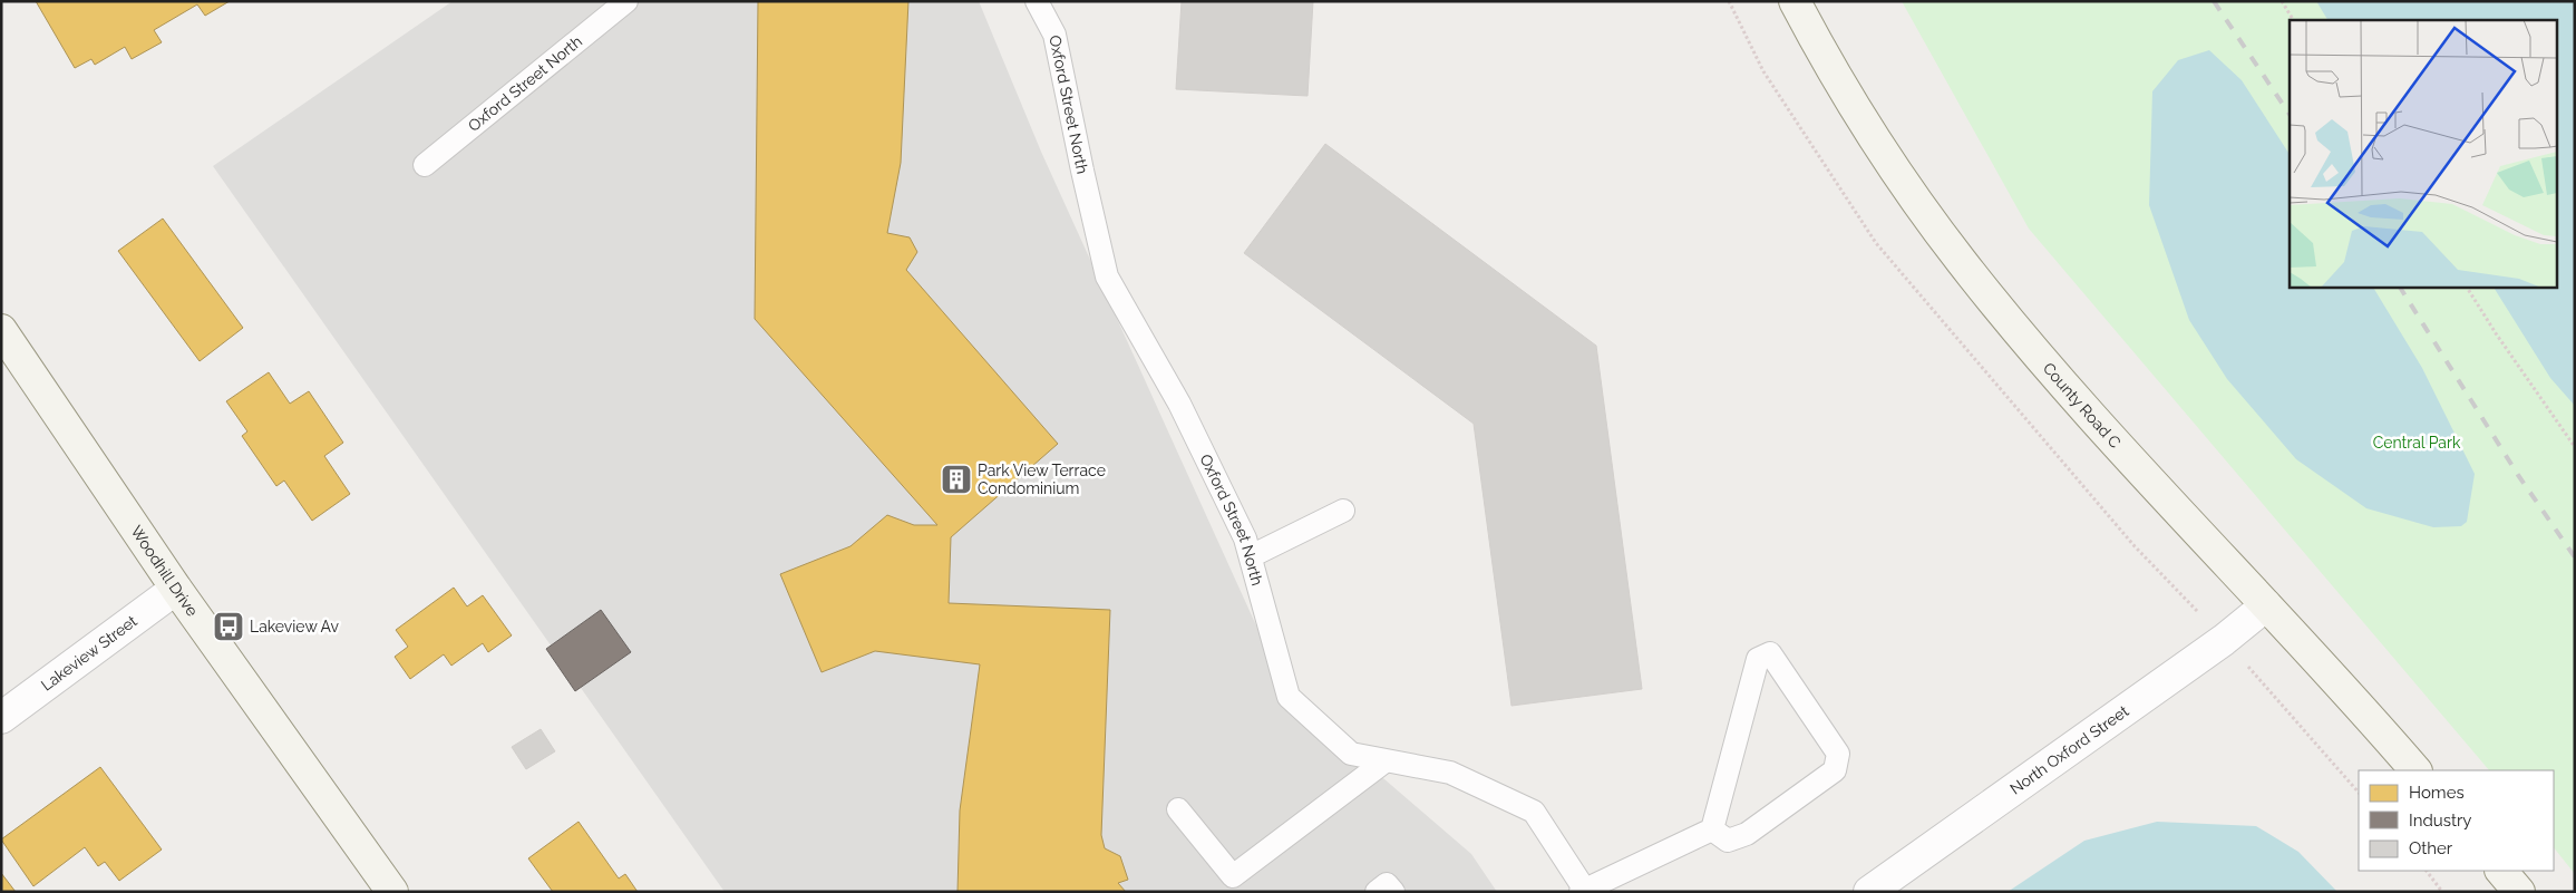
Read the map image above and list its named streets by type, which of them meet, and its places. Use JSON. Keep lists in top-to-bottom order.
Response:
{
  "streets": {
    "main road": ["County Road C", "Woodhill Drive"],
    "street": ["Lakeview Street", "North Oxford Street"],
    "lane": ["Oxford Street North"]
  },
  "crossings": [
    ["County Road C", "North Oxford Street"],
    ["Woodhill Drive", "Lakeview Street"]
  ],
  "parks": ["Central Park"],
  "places": {
    "building": ["Park View Terrace Condominium"],
    "bus stop": ["Lakeview Av"]
  },
  "legend": ["Homes", "Industry", "Other"]
}
